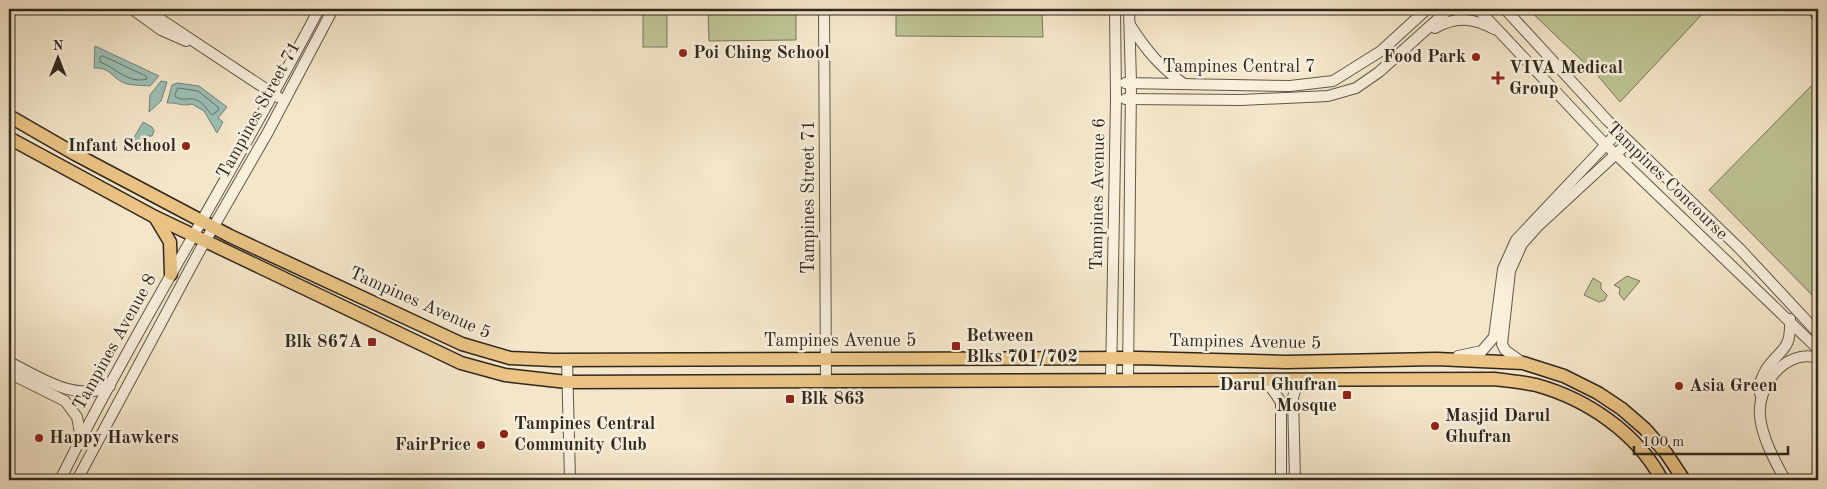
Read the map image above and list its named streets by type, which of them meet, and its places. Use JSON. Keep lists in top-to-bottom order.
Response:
{
  "streets": {
    "main road": ["Tampines Avenue 5"],
    "street": [
      "Tampines Central 7",
      "Tampines Street 71",
      "Tampines Concourse",
      "Tampines Avenue 6",
      "Tampines Avenue 8"
    ]
  },
  "crossings": [
    ["Tampines Central 7", "Tampines Concourse"],
    ["Tampines Central 7", "Tampines Avenue 6"],
    ["Tampines Street 71", "Tampines Avenue 5"],
    ["Tampines Street 71", "Tampines Avenue 8"],
    ["Tampines Avenue 6", "Tampines Avenue 5"],
    ["Tampines Avenue 5", "Tampines Avenue 8"]
  ],
  "places": {
    "other": [
      "Poi Ching School",
      "Food Park",
      "Infant School",
      "Asia Green",
      "Masjid Darul Ghufran",
      "Tampines Central Community Club",
      "Happy Hawkers",
      "FairPrice"
    ],
    "health": ["VIVA Medical Group"],
    "transit": [
      "Blk 867A",
      "Between Blks 701/702",
      "Darul Ghufran Mosque",
      "Blk 863"
    ]
  },
  "scale_bar": "100 m",
  "north": "top"
}
